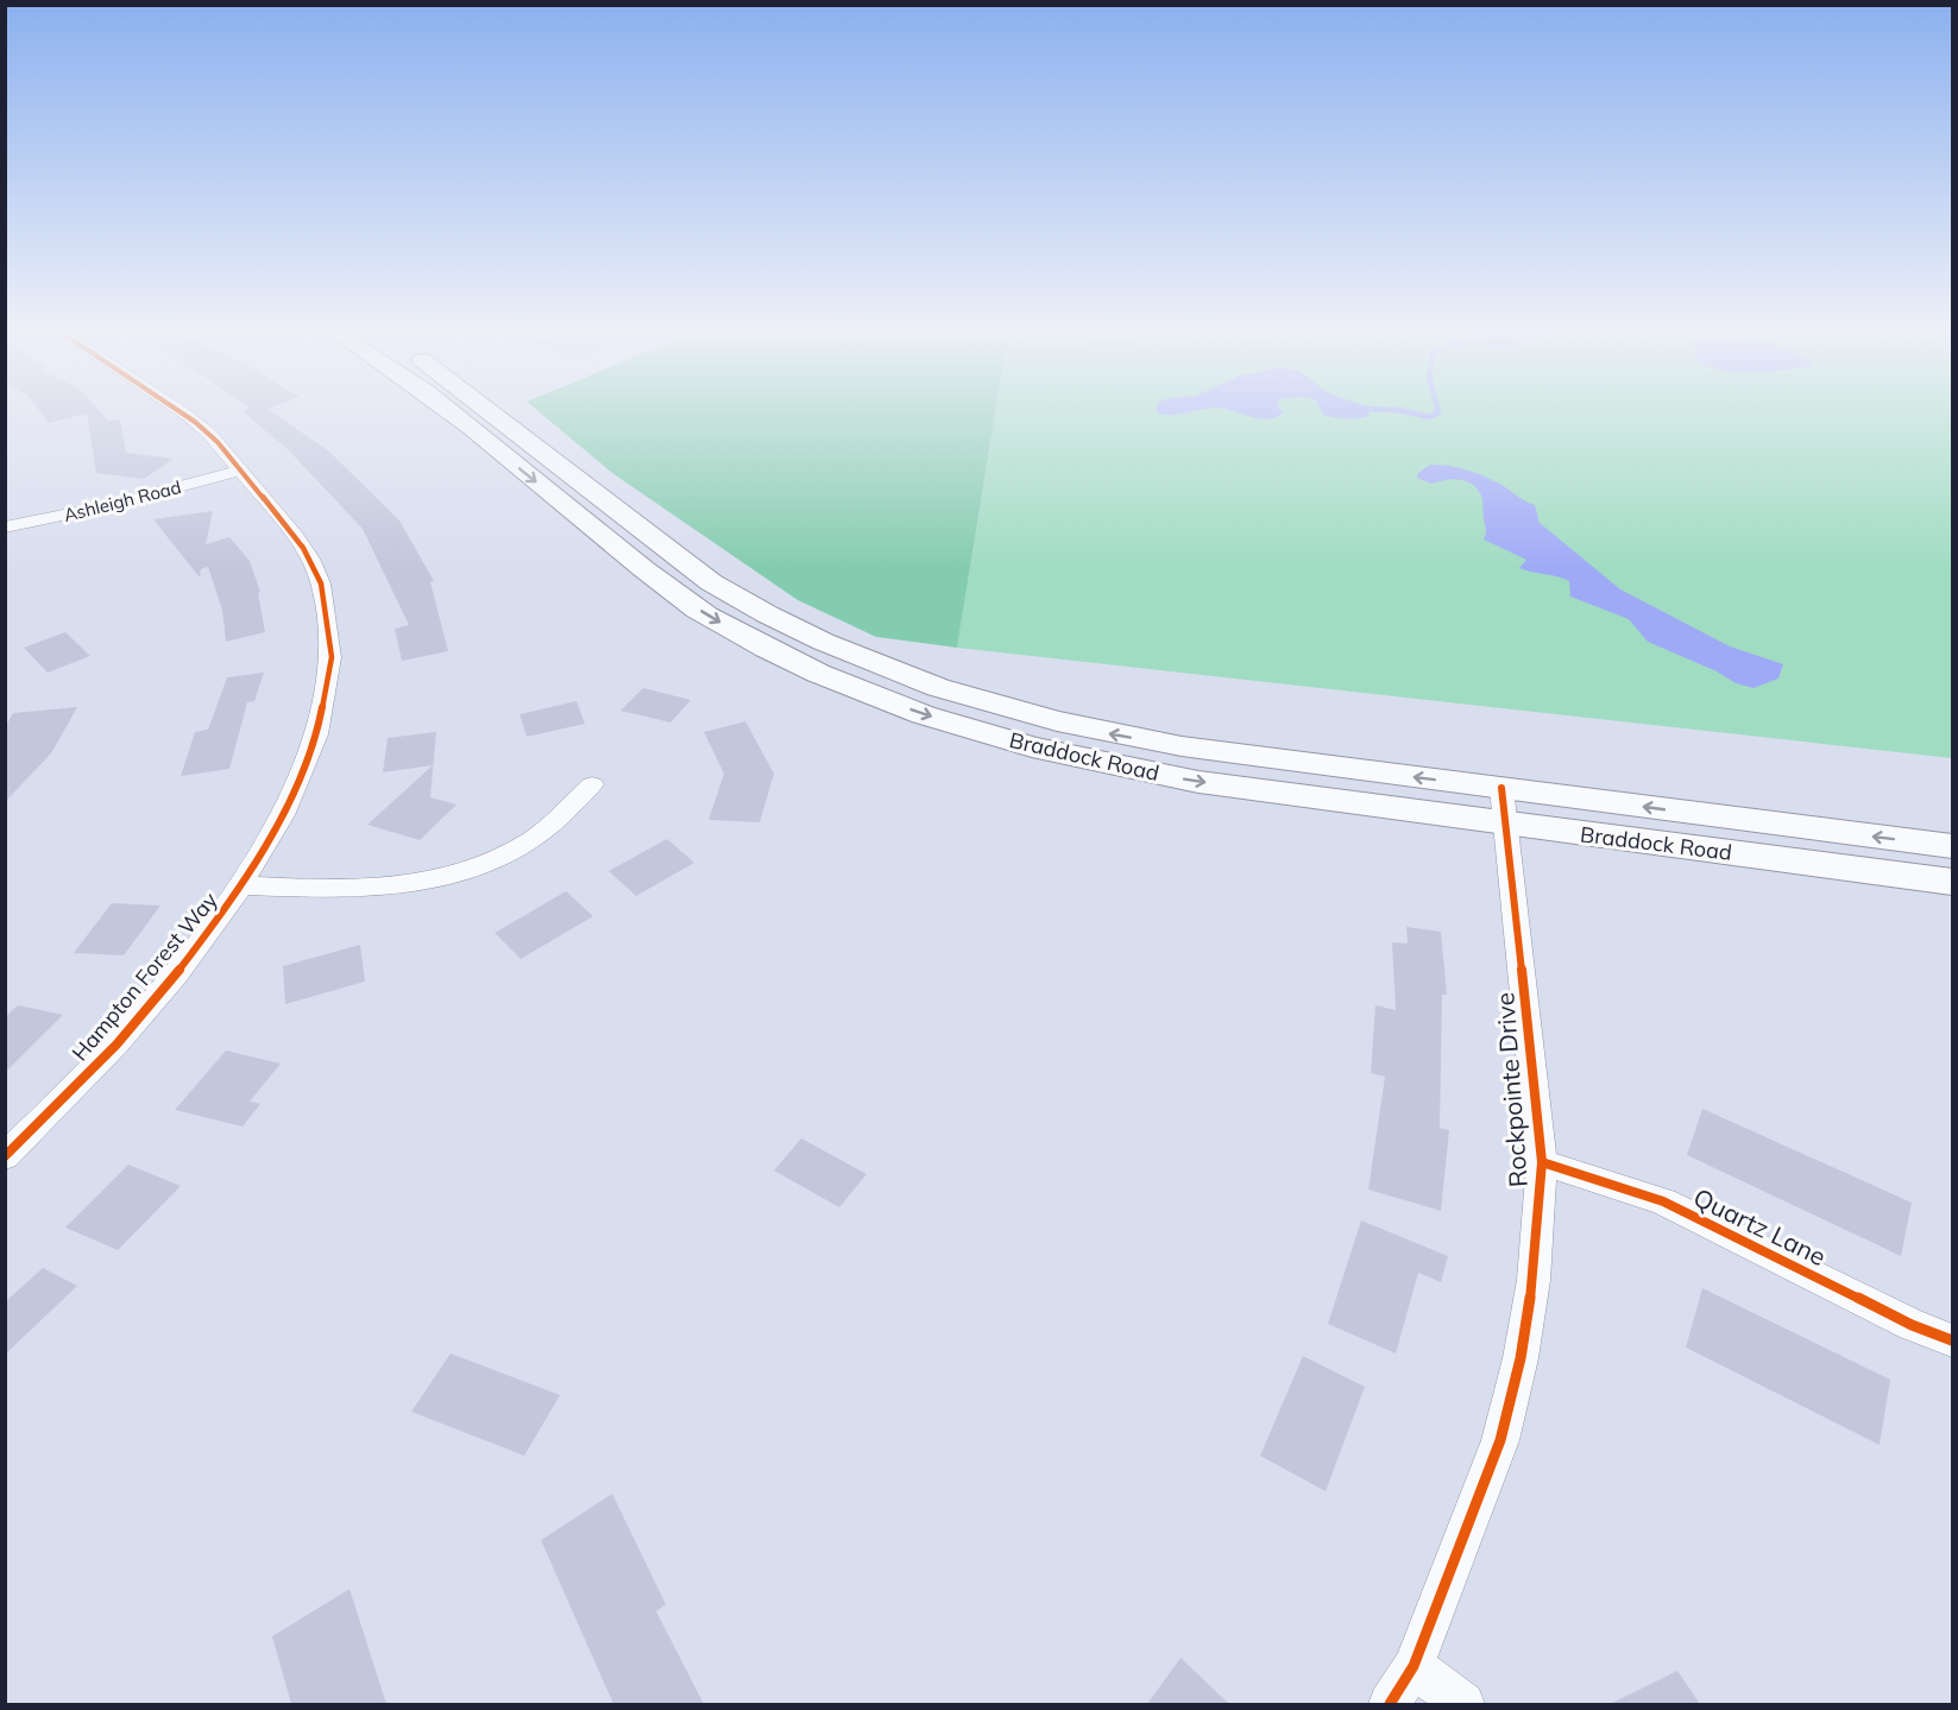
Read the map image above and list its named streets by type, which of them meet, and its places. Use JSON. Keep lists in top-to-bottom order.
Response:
{
  "streets": {
    "main road": ["Braddock Road"],
    "street": [
      "Ashleigh Road",
      "Hampton Forest Way",
      "Rockpointe Drive",
      "Quartz Lane"
    ]
  },
  "crossings": [
    ["Ashleigh Road", "Hampton Forest Way"],
    ["Braddock Road", "Rockpointe Drive"],
    ["Rockpointe Drive", "Quartz Lane"]
  ]
}
